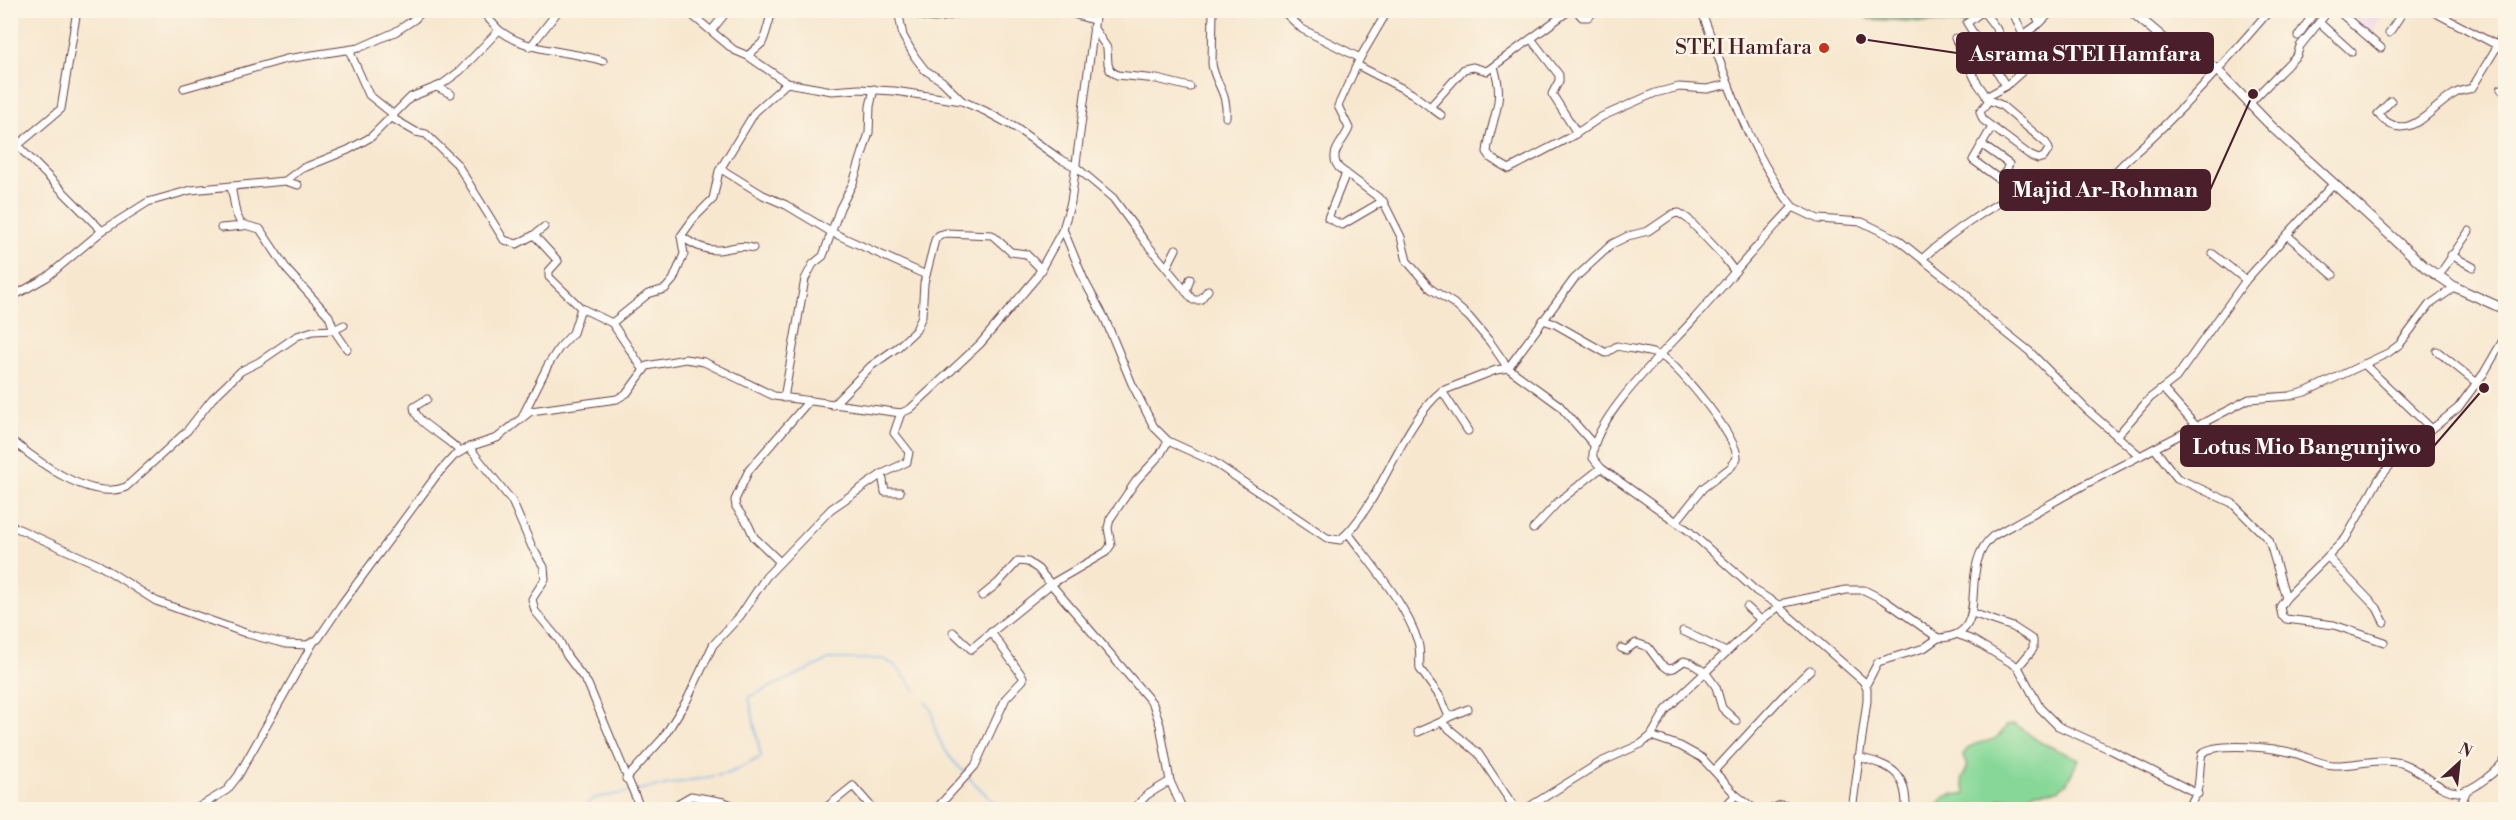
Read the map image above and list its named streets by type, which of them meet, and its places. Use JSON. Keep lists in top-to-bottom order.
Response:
{
  "places": [
    "Asrama STEI Hamfara",
    "STEI Hamfara",
    "Majid Ar-Rohman",
    "Lotus Mio Bangunjiwo"
  ],
  "north": "top right"
}
